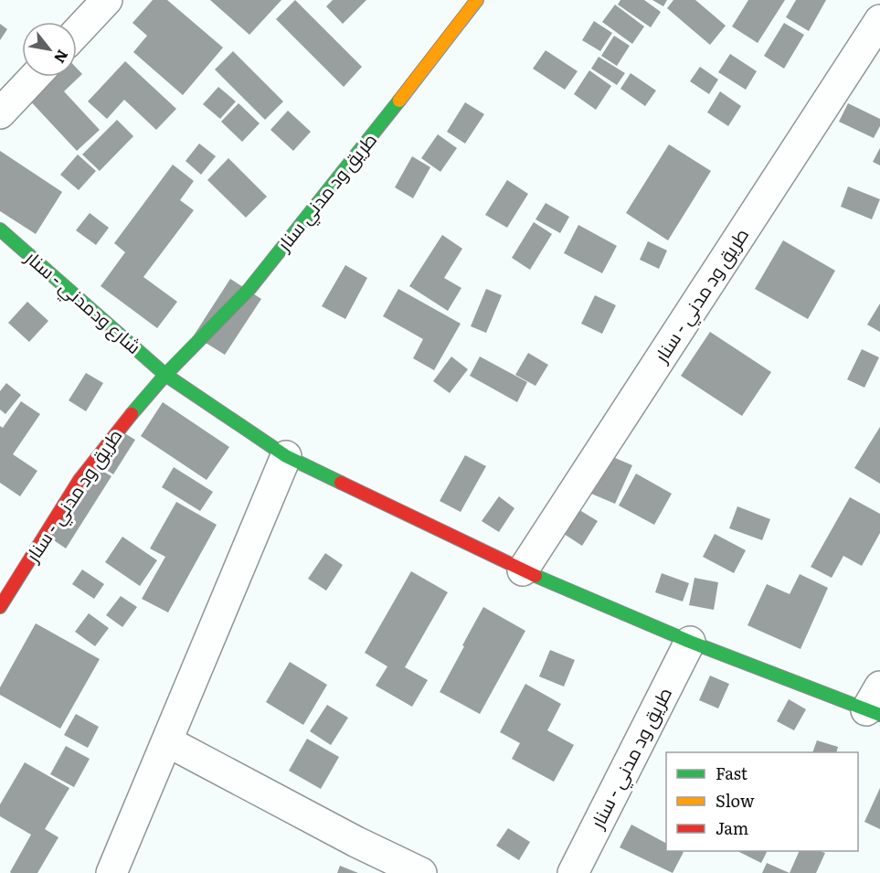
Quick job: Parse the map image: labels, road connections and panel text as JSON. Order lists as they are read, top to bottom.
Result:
{
  "streets": {
    "street": ["طريق ود مدني سنار", "طريق ود مدني - سنار", "شارع ودمدني - سنار"]
  },
  "crossings": [
    ["طريق ود مدني سنار", "طريق ود مدني - سنار"],
    ["طريق ود مدني سنار", "شارع ودمدني - سنار"],
    ["طريق ود مدني - سنار", "شارع ودمدني - سنار"]
  ],
  "legend": ["Fast", "Slow", "Jam"],
  "north": "bottom right"
}
